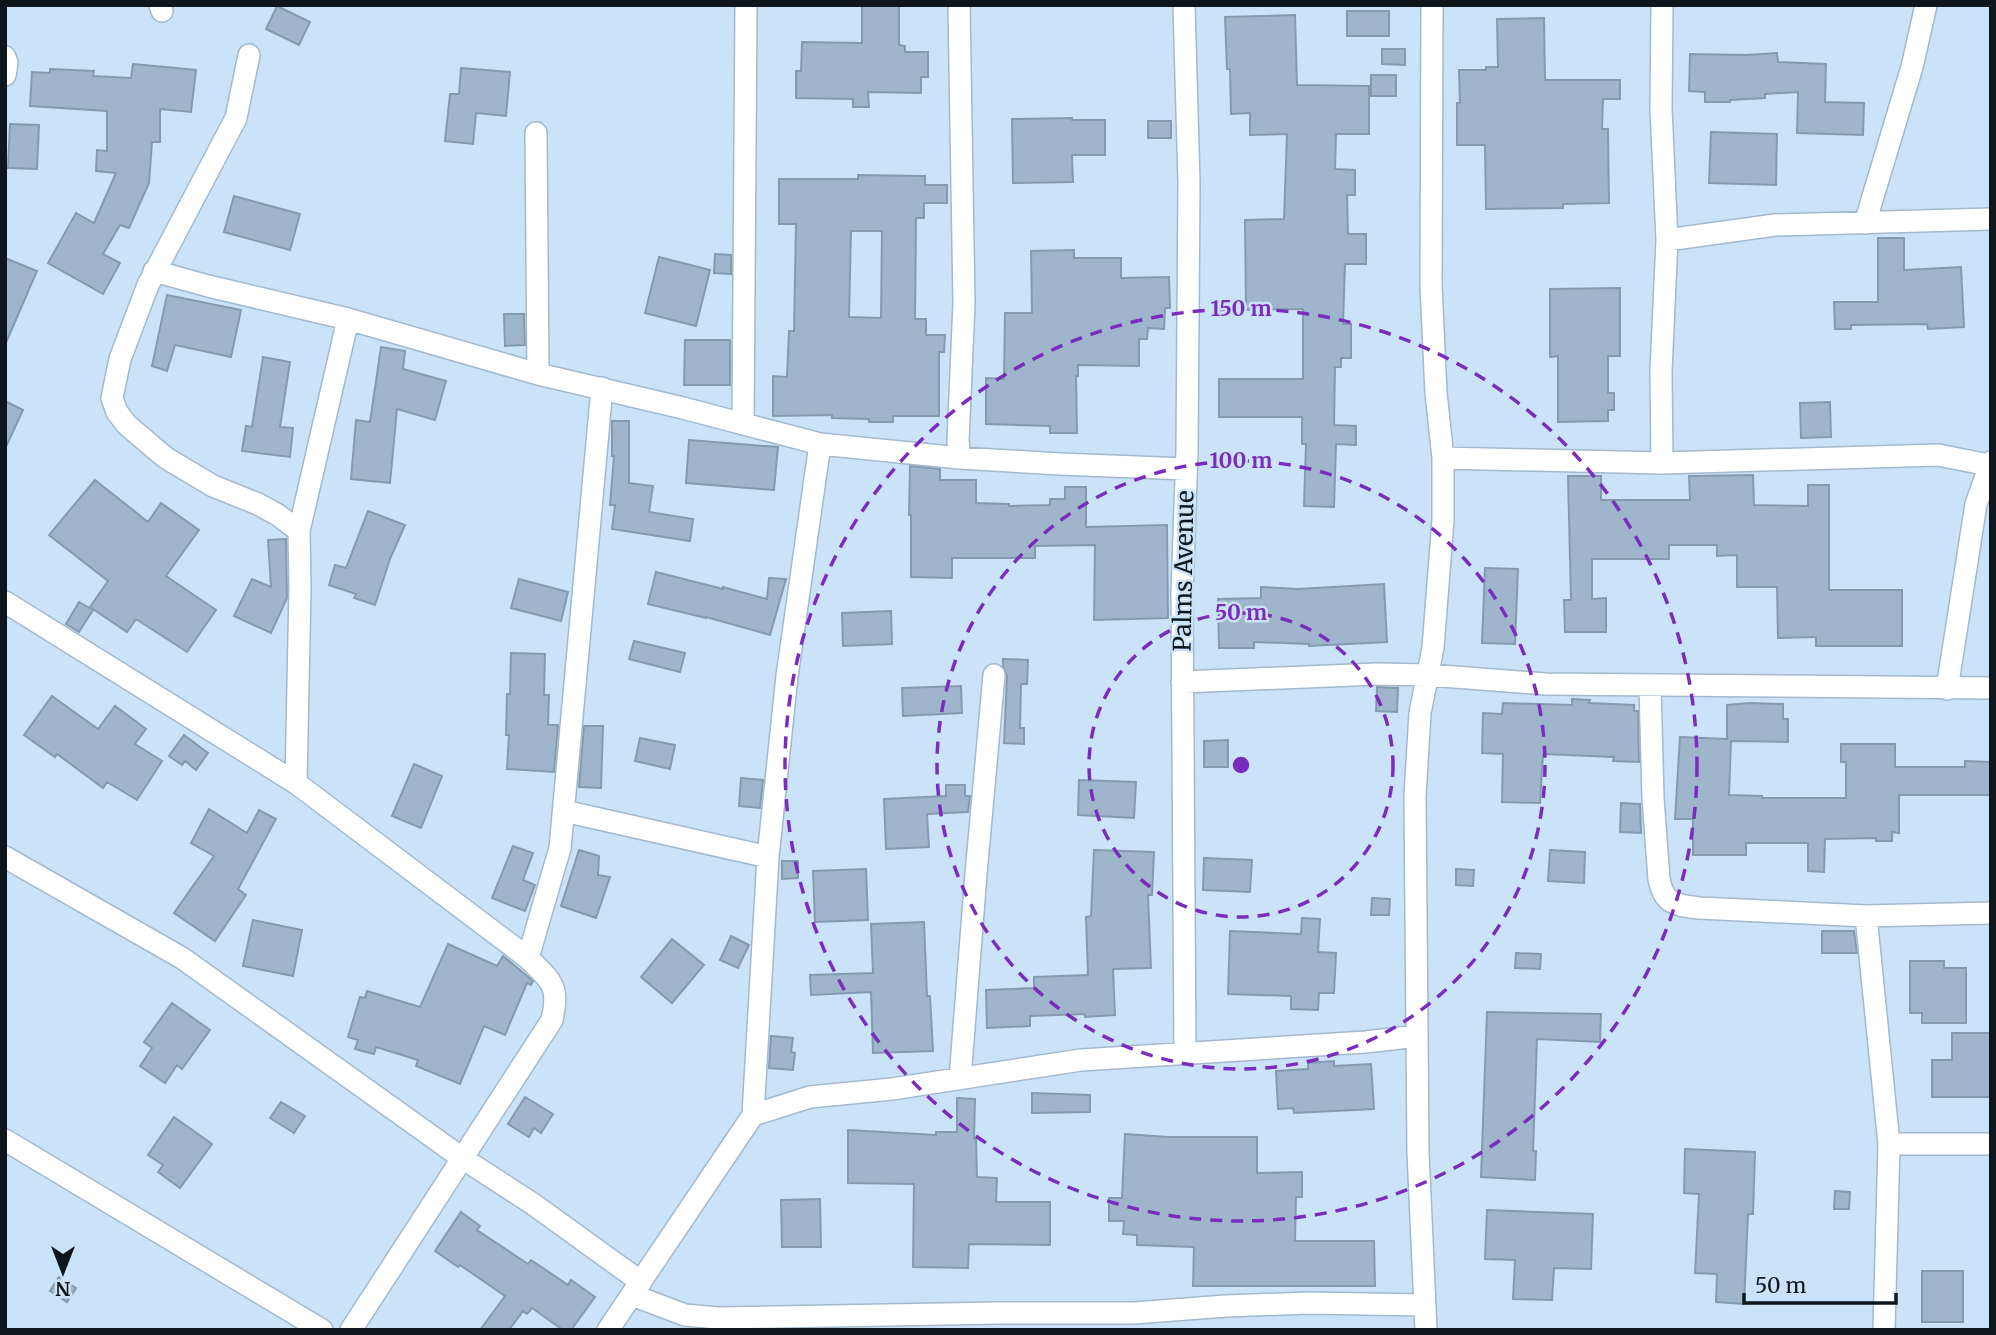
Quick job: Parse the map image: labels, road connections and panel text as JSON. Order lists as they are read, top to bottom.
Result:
{
  "streets": {
    "street": ["Palms Avenue"]
  },
  "scale_bar": "50 m",
  "north": "bottom",
  "rings": ["150 m", "100 m", "50 m"]
}
